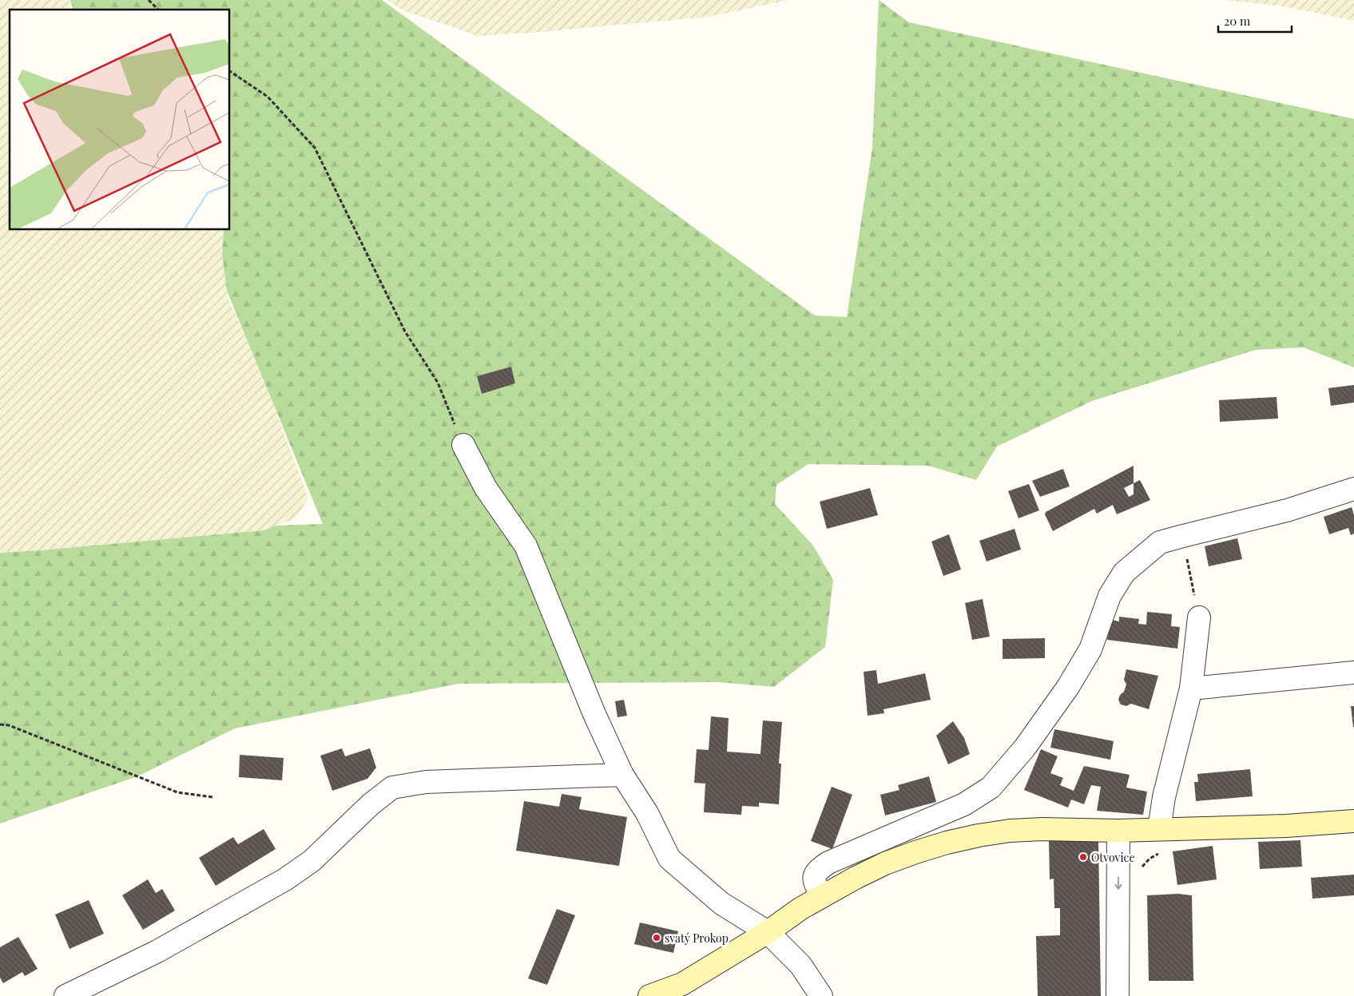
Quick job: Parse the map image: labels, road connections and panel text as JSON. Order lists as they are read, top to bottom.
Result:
{
  "places": ["Otvovice", "svatý Prokop"],
  "scale_bar": "20 m"
}
